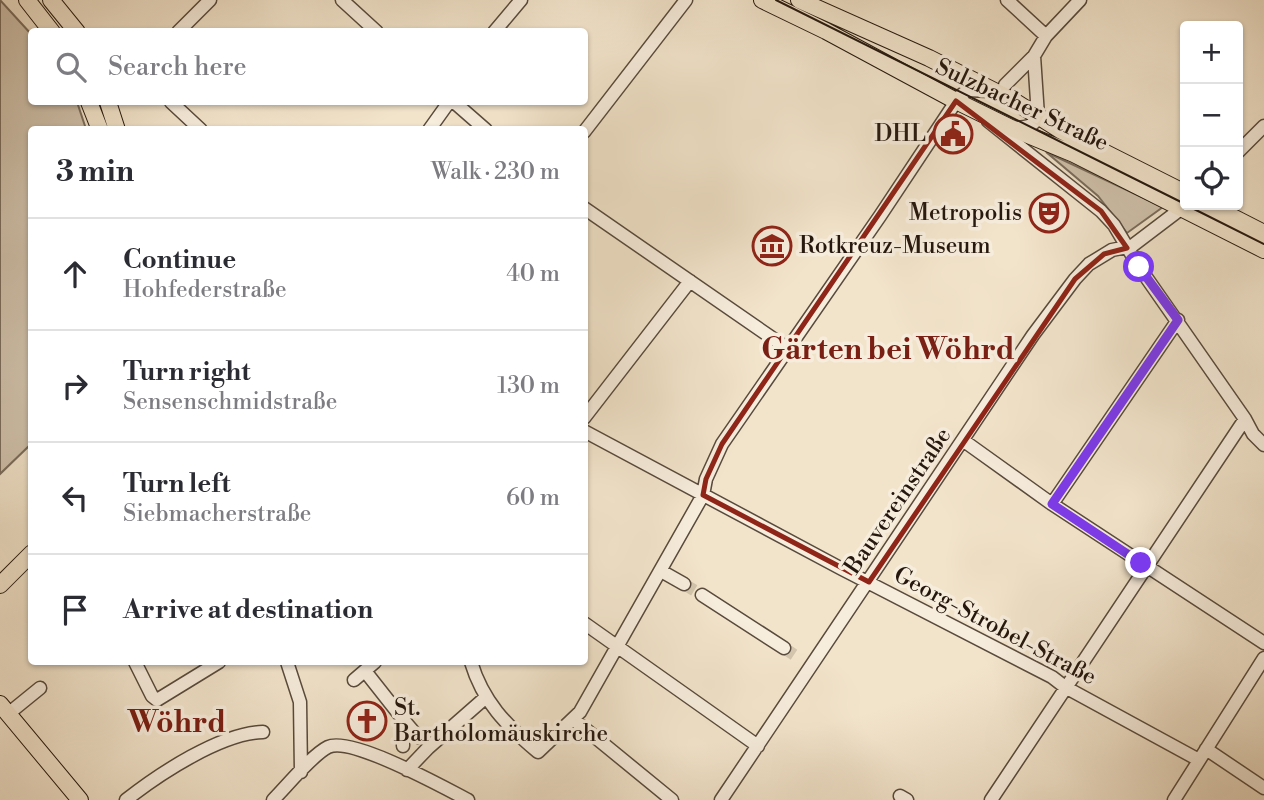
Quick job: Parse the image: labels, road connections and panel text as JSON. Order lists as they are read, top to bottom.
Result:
{
  "streets": {
    "main road": ["Sulzbacher Straße"],
    "street": ["Bauvereinstraße", "Georg-Strobel-Straße"]
  },
  "crossings": [
    ["Bauvereinstraße", "Georg-Strobel-Straße"]
  ],
  "districts": ["Gärten bei Wöhrd", "Wöhrd"],
  "places": {
    "public building": ["DHL"],
    "theatre": ["Metropolis"],
    "museum": ["Rotkreuz-Museum"],
    "church": ["St. Bartholomäuskirche"]
  },
  "page": {
    "map_buttons": ["+", "−"],
    "search": "Search here",
    "heading": ["3 min", "Walk · 230 m"],
    "list": [
      ["Continue", "Hohfederstraße", "40 m"],
      ["Turn right", "Sensenschmidstraße", "130 m"],
      ["Turn left", "Siebmacherstraße", "60 m"],
      "Arrive at destination"
    ]
  }
}
